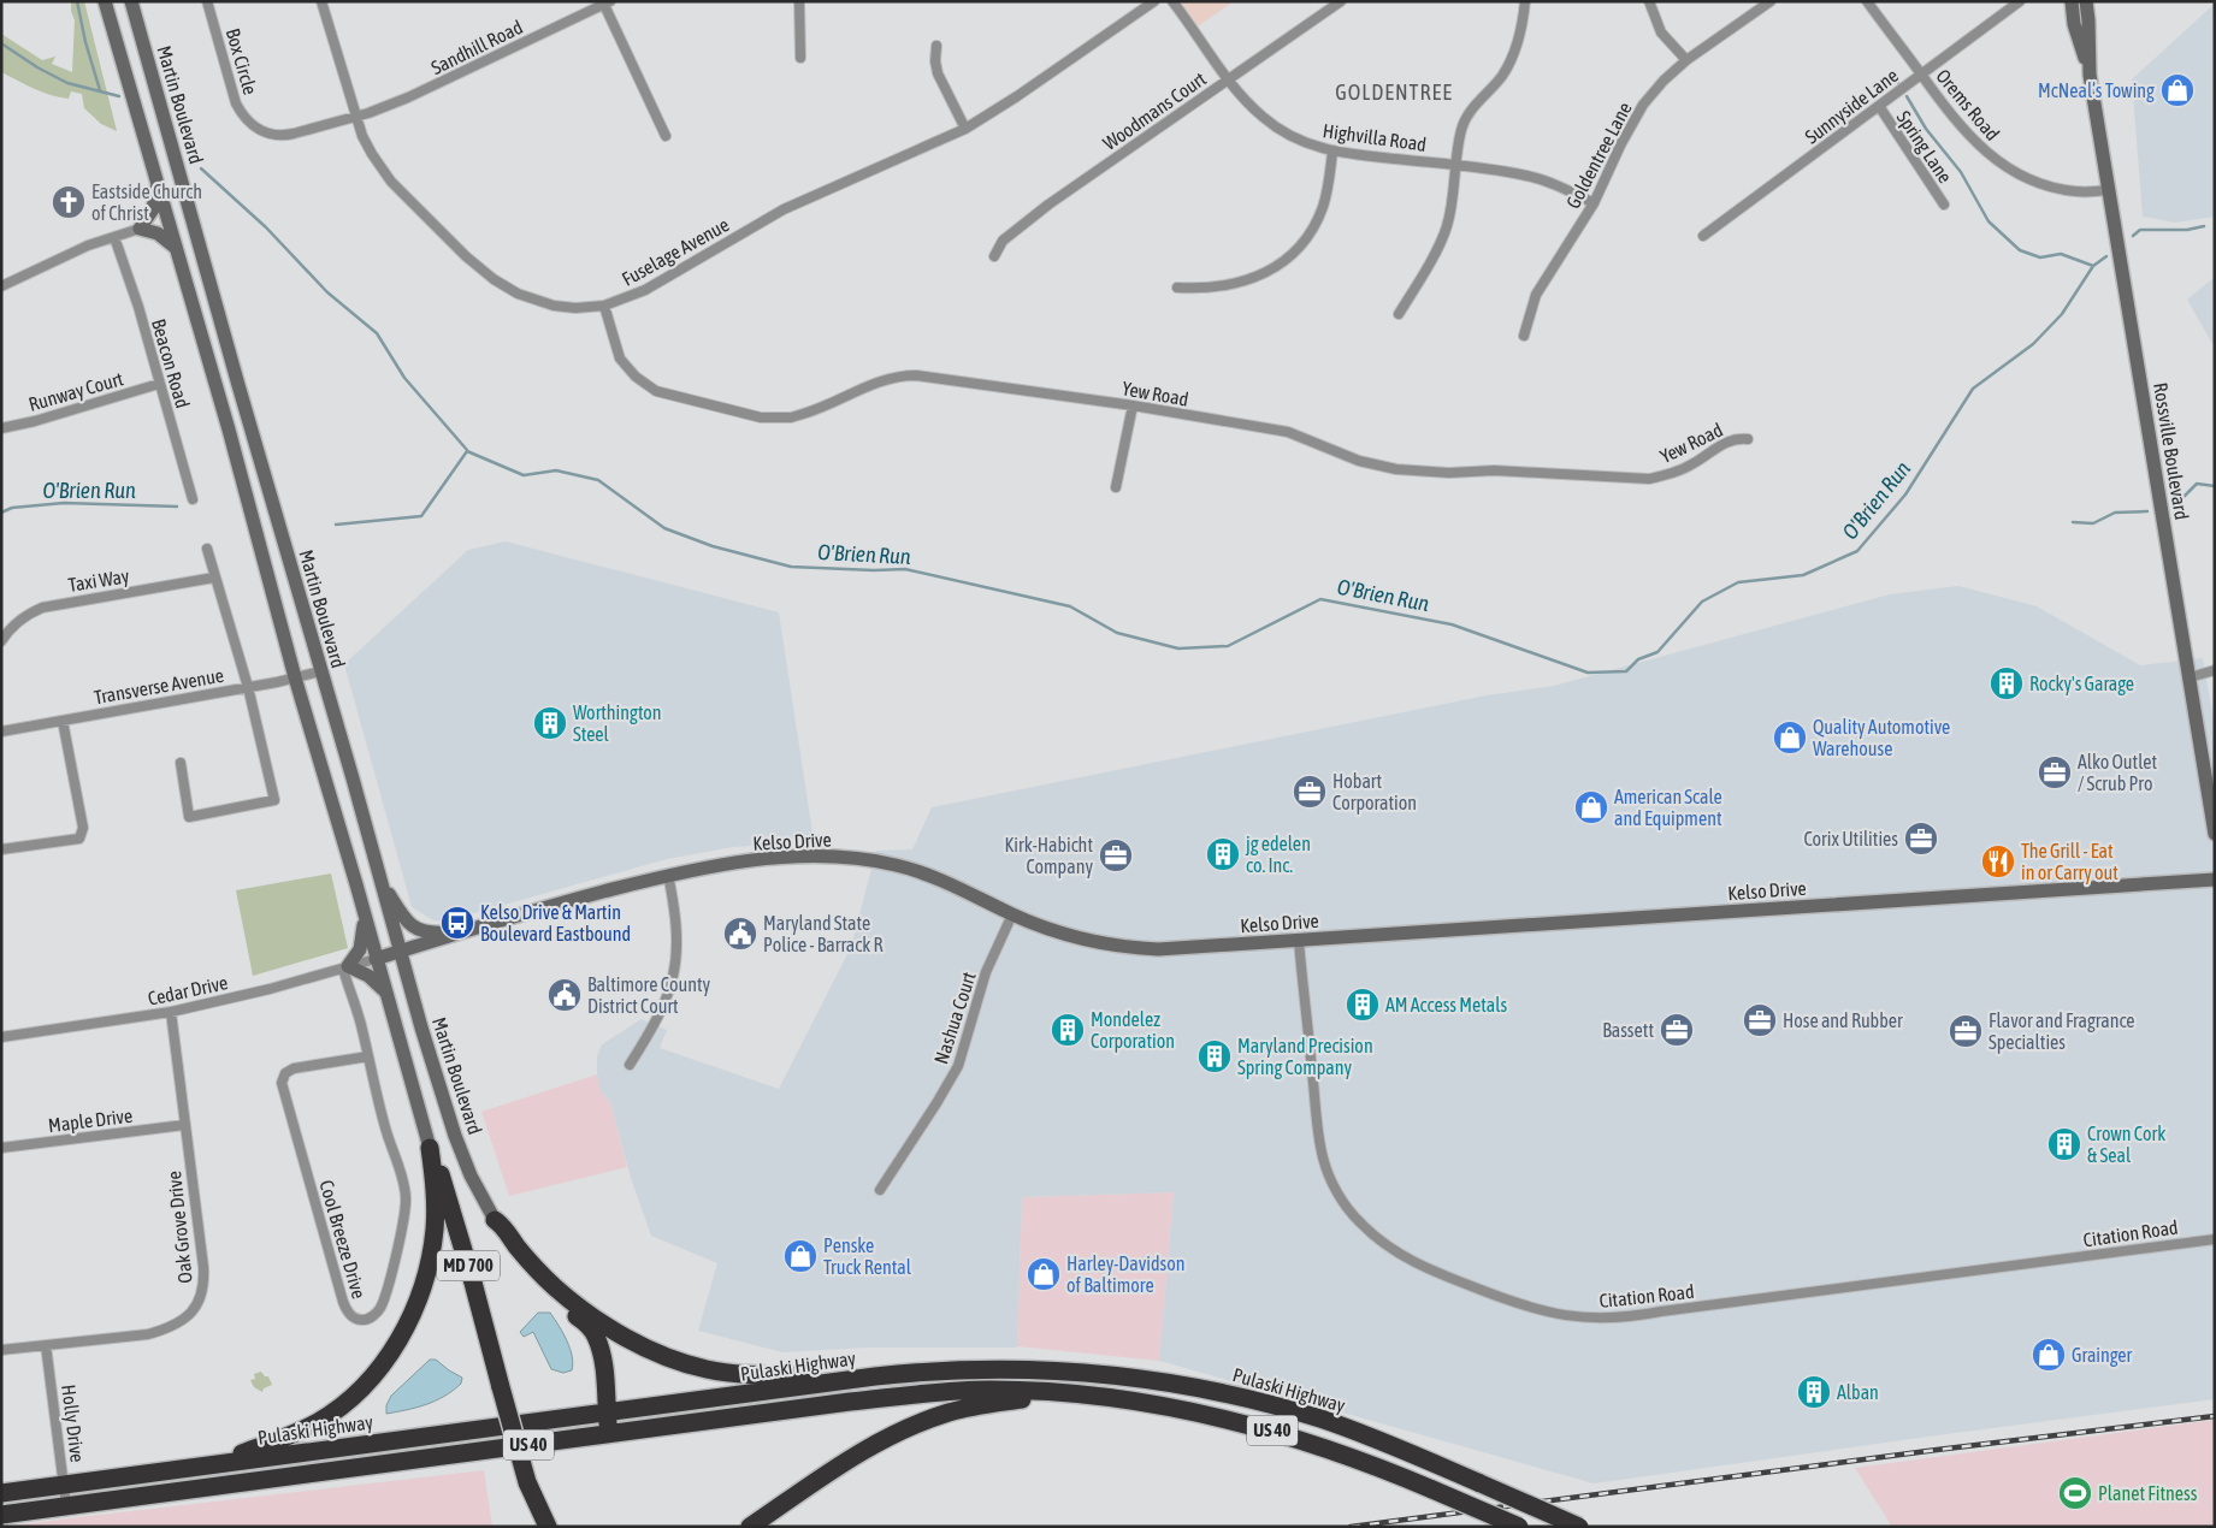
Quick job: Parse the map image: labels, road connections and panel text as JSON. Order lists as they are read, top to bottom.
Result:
{
  "streets": {
    "highway": ["MD 700", "Pulaski Highway", "US 40"],
    "main road": ["Martin Boulevard", "Rossville Boulevard", "Kelso Drive"],
    "street": [
      "Sandhill Road",
      "Box Circle",
      "Orems Road",
      "Sunnyside Lane",
      "Woodmans Court",
      "Highvilla Road",
      "Spring Lane",
      "Goldentree Lane",
      "Fuselage Avenue",
      "Beacon Road",
      "Runway Court",
      "Yew Road",
      "Taxi Way",
      "Transverse Avenue",
      "Cedar Drive",
      "Nashua Court",
      "Maple Drive",
      "Oak Grove Drive",
      "Citation Road",
      "Cool Breeze Drive",
      "Holly Drive"
    ]
  },
  "crossings": [
    ["Sandhill Road", "Box Circle"],
    ["Sandhill Road", "Fuselage Avenue"],
    ["Box Circle", "Fuselage Avenue"],
    ["Martin Boulevard", "Transverse Avenue"],
    ["Martin Boulevard", "Kelso Drive"],
    ["Martin Boulevard", "MD 700"],
    ["Orems Road", "Sunnyside Lane"],
    ["Orems Road", "Rossville Boulevard"],
    ["Sunnyside Lane", "Spring Lane"],
    ["Woodmans Court", "Highvilla Road"],
    ["Highvilla Road", "Goldentree Lane"],
    ["Fuselage Avenue", "Yew Road"],
    ["Beacon Road", "Runway Court"],
    ["Transverse Avenue", "MD 700"],
    ["Kelso Drive", "Cedar Drive"],
    ["Kelso Drive", "Nashua Court"],
    ["Kelso Drive", "Citation Road"],
    ["Kelso Drive", "MD 700"],
    ["Cedar Drive", "Oak Grove Drive"],
    ["Cedar Drive", "Cool Breeze Drive"],
    ["Cedar Drive", "MD 700"],
    ["Maple Drive", "Oak Grove Drive"],
    ["Oak Grove Drive", "Holly Drive"],
    ["MD 700", "Pulaski Highway"],
    ["Pulaski Highway", "Holly Drive"],
    ["Holly Drive", "US 40"]
  ],
  "districts": ["GOLDENTREE"],
  "water": ["O'Brien Run"],
  "places": {
    "shop": [
      "McNeal’s Towing",
      "Quality Automotive Warehouse",
      "American Scale and Equipment",
      "Penske Truck Rental",
      "Harley-Davidson of Baltimore",
      "Grainger"
    ],
    "church": ["Eastside Church of Christ"],
    "building": [
      "Rocky's Garage",
      "Worthington Steel",
      "jg edelen co. Inc.",
      "AM Access Metals",
      "Mondelez Corporation",
      "Maryland Precision Spring Company",
      "Crown Cork & Seal",
      "Alban"
    ],
    "office": [
      "Alko Outlet / Scrub Pro",
      "Hobart Corporation",
      "Corix Utilities",
      "Kirk-Habicht Company",
      "Hose and Rubber",
      "Bassett",
      "Flavor and Fragrance Specialties"
    ],
    "restaurant": ["The Grill - Eat in or Carry out"],
    "bus stop": ["Kelso Drive & Martin Boulevard Eastbound"],
    "public building": ["Maryland State Police - Barrack R", "Baltimore County District Court"],
    "sports": ["Planet Fitness"]
  }
}
